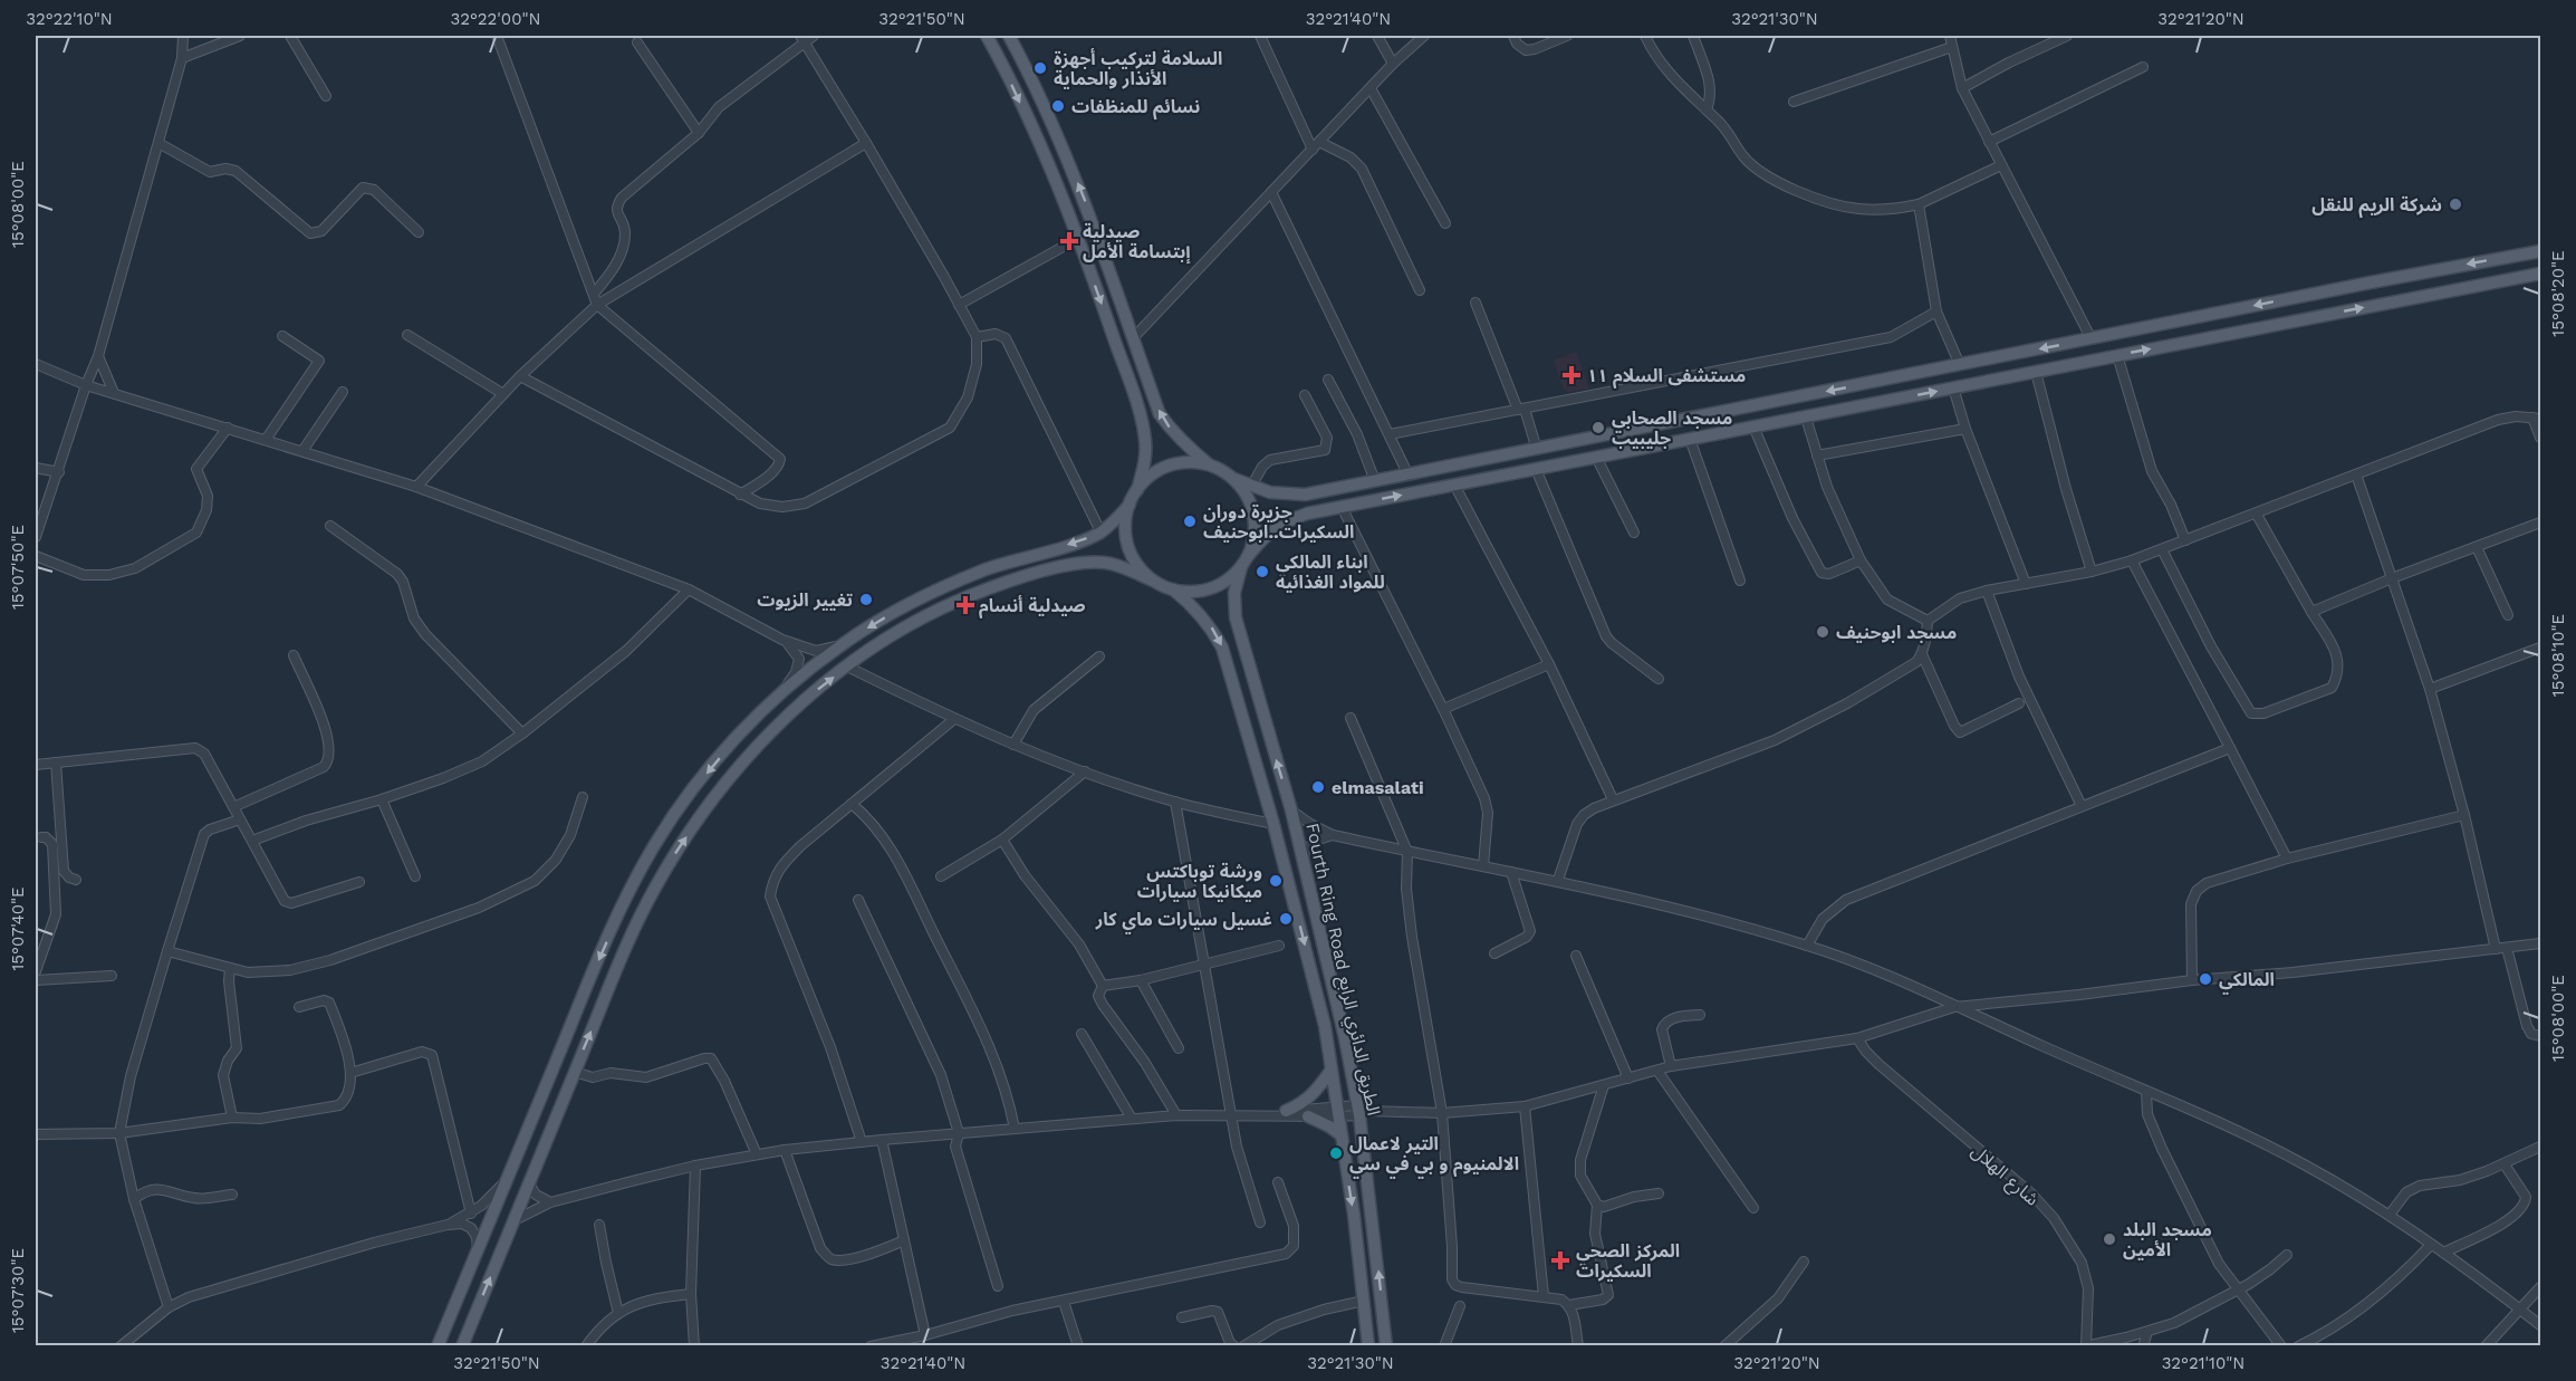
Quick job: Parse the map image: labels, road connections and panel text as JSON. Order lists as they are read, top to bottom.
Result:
{
  "streets": {
    "main road": ["Fourth Ring Road الطريق الدائري الرابع"],
    "street": ["شارع الهلال"]
  },
  "places": {
    "other": [
      "السلامة لتركيب أجهزة الأنذار والحماية",
      "نسائم للمنظفات",
      "شركة الريم للنقل",
      "مسجد الصحابي جليبيب",
      "جزيرة دوران السكيرات..ابوحنيف",
      "ابناء المالكي للمواد الغذائيه",
      "تغيير الزيوت",
      "مسجد ابوحنيف",
      "elmasalati",
      "ورشة توباكتس ميكانيكا سيارات",
      "غسيل سيارات ماي كار",
      "المالكي",
      "التير لاعمال الالمنيوم و بي في سي",
      "مسجد البلد الأمين"
    ],
    "health": [
      "صيدلية إبتسامة الأمل",
      "مستشفى السلام ١١",
      "صيدلية أنسام",
      "المركز الصحي السكيرات"
    ]
  },
  "coordinates": [
    "32°22'10\"N",
    "32°22'00\"N",
    "32°21'50\"N",
    "32°21'40\"N",
    "32°21'30\"N",
    "32°21'20\"N",
    "15°08'00\"E",
    "15°08'20\"E",
    "15°07'50\"E",
    "15°08'10\"E",
    "15°07'40\"E",
    "15°07'30\"E",
    "32°21'10\"N"
  ]
}
